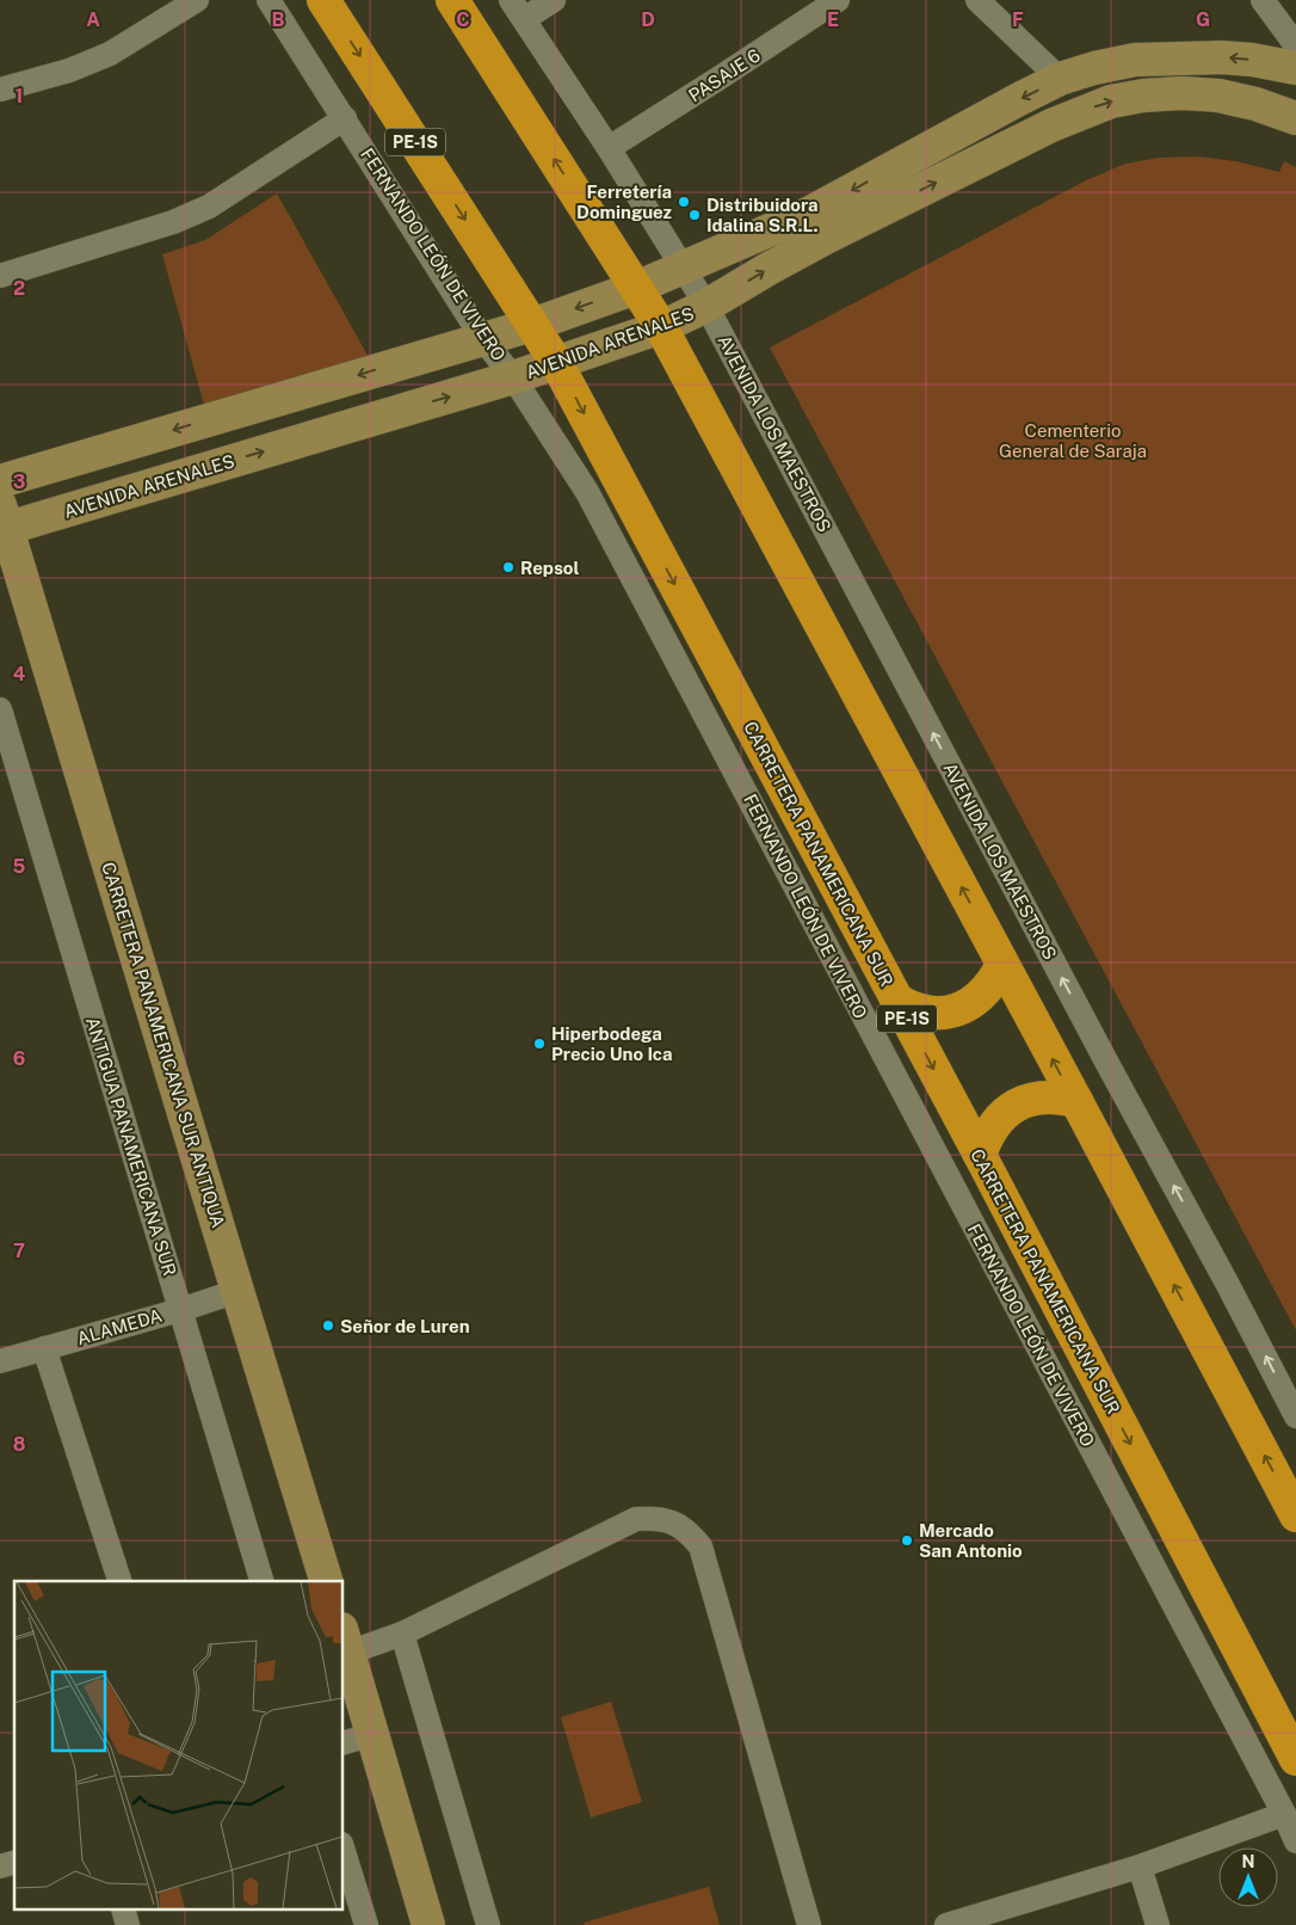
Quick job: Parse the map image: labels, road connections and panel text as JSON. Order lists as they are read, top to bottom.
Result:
{
  "streets": {
    "highway": ["PE-1S", "CARRETERA PANAMERICANA SUR"],
    "street": [
      "PASAJE 6",
      "FERNANDO LEÓN DE VIVERO",
      "AVENIDA ARENALES",
      "AVENIDA LOS MAESTROS",
      "CARRETERA PANAMERICANA SUR ANTIQUA",
      "ANTIGUA PANAMERICANA SUR",
      "ALAMEDA"
    ]
  },
  "crossings": [
    ["FERNANDO LEÓN DE VIVERO", "AVENIDA ARENALES"],
    ["AVENIDA ARENALES", "AVENIDA LOS MAESTROS"],
    ["AVENIDA ARENALES", "CARRETERA PANAMERICANA SUR"],
    ["AVENIDA ARENALES", "CARRETERA PANAMERICANA SUR ANTIQUA"],
    ["CARRETERA PANAMERICANA SUR ANTIQUA", "ALAMEDA"],
    ["ANTIGUA PANAMERICANA SUR", "ALAMEDA"]
  ],
  "one_way": ["AVENIDA LOS MAESTROS"],
  "parks": ["Cementerio General de Saraja"],
  "places": [
    "Ferretería Dominguez",
    "Distribuidora Idalina S.R.L.",
    "Repsol",
    "Hiperbodega Precio Uno Ica",
    "Señor de Luren",
    "Mercado San Antonio"
  ],
  "north": "top",
  "grid": {
    "columns": [
      "A",
      "B",
      "C",
      "D",
      "E",
      "F",
      "G"
    ],
    "rows": [
      "1",
      "2",
      "3",
      "4",
      "5",
      "6",
      "7",
      "8"
    ]
  }
}
